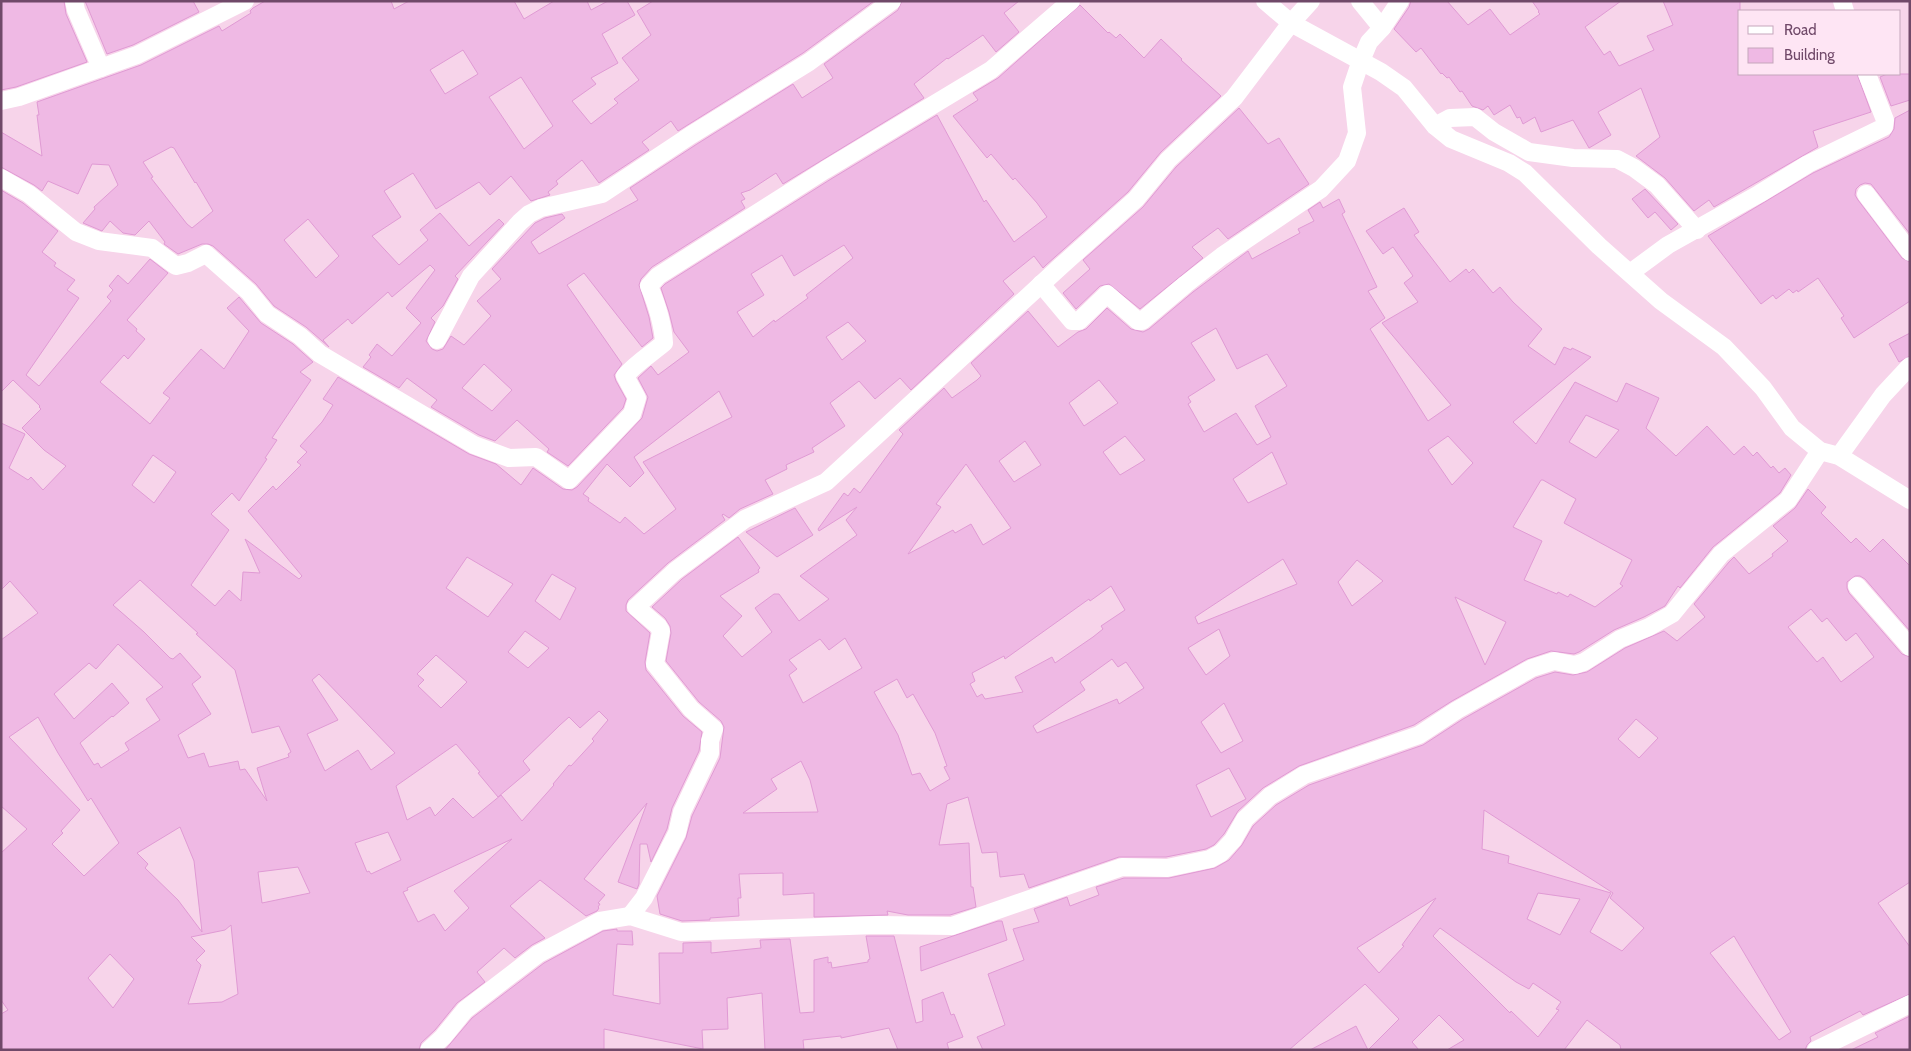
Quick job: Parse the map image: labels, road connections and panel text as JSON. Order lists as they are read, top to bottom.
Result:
{
  "legend": ["Road", "Building"]
}
